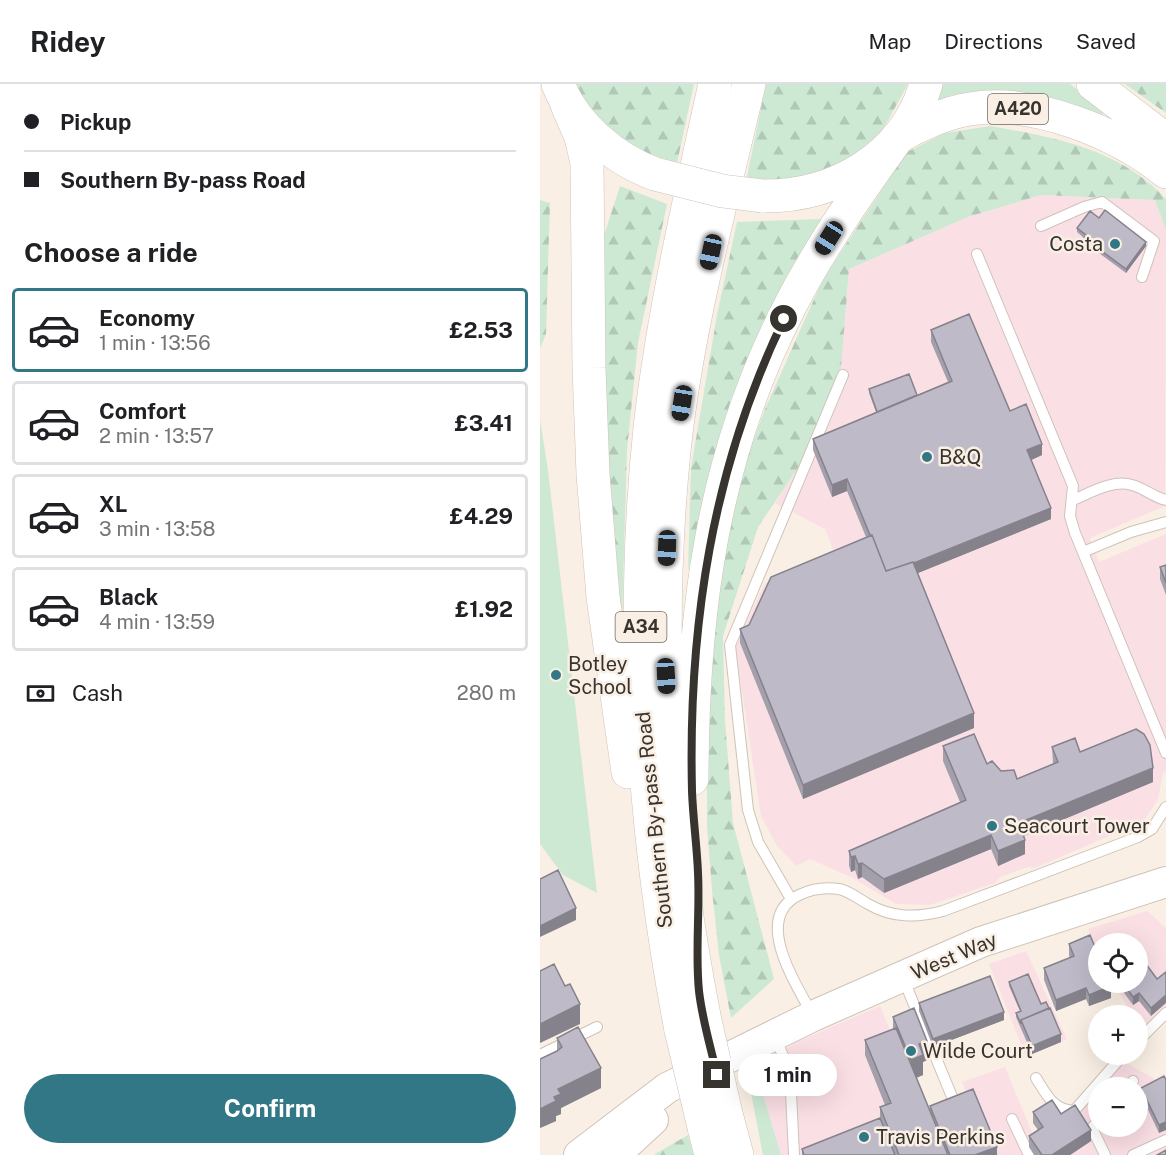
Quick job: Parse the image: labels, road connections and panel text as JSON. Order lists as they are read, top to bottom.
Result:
{
  "streets": {
    "main road": [
      "A420",
      "A34",
      "Southern By-pass Road",
      "West Way"
    ]
  },
  "crossings": [
    ["A34", "Southern By-pass Road"]
  ],
  "places": [
    "Costa",
    "B&Q",
    "Botley School",
    "Seacourt Tower",
    "Wilde Court",
    "Travis Perkins"
  ],
  "page": {
    "header": "Ridey",
    "nav": ["Map", "Directions", "Saved"],
    "banner": ["Pickup", "Southern By-pass Road"],
    "heading": "Choose a ride",
    "list": [
      {
        "name": "Economy",
        "note": "1 min · 13:56",
        "value": "£2.53"
      },
      {
        "name": "Comfort",
        "note": "2 min · 13:57",
        "value": "£3.41"
      },
      {
        "name": "XL",
        "note": "3 min · 13:58",
        "value": "£4.29"
      },
      {
        "name": "Black",
        "note": "4 min · 13:59",
        "value": "£1.92"
      }
    ],
    "pay": ["Cash", "280 m"],
    "map_buttons": ["+", "−"],
    "bubble": "1 min",
    "buttons": "Confirm"
  }
}
